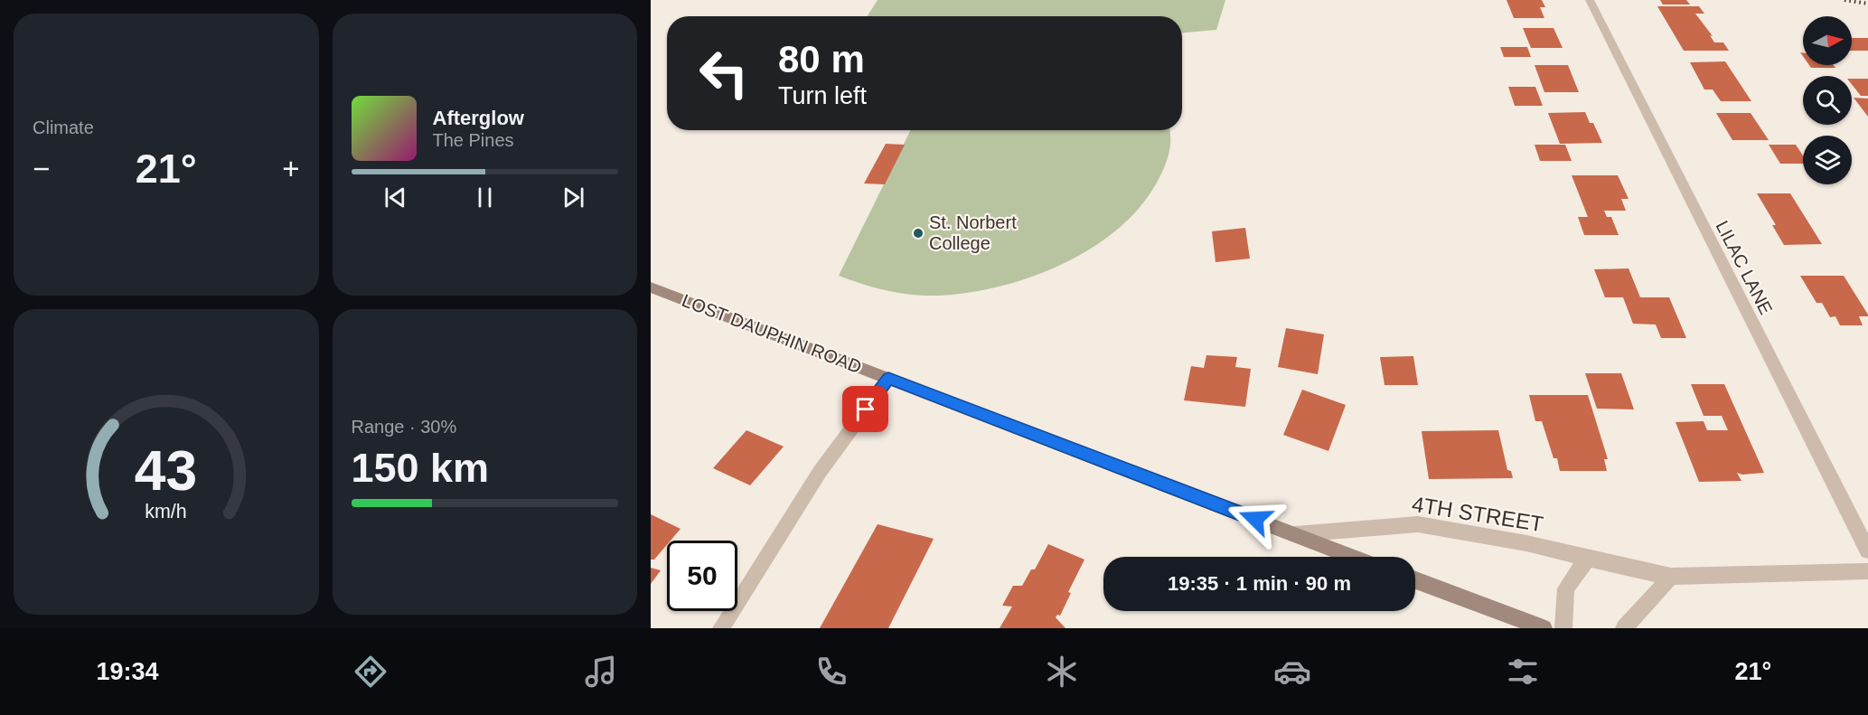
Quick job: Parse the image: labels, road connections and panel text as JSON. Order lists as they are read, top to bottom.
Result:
{
  "streets": {
    "main road": ["LOST DAUPHIN ROAD"],
    "street": ["LILAC LANE", "4TH STREET"]
  },
  "crossings": [
    ["LOST DAUPHIN ROAD", "4TH STREET"]
  ],
  "places": ["St. Norbert College"],
  "north": "right",
  "page": {
    "tile": [
      "Climate",
      ["Range · 30%", "150 km"]
    ],
    "turn": ["80 m", "Turn left"],
    "song": ["Afterglow", "The Pines"],
    "heat": ["−", "21°", "+"],
    "limit": "50",
    "trip": "19:35 · 1 min · 90 m",
    "tabs": ["19:34", "21°"],
    "gauge": ["43", "km/h"]
  }
}
